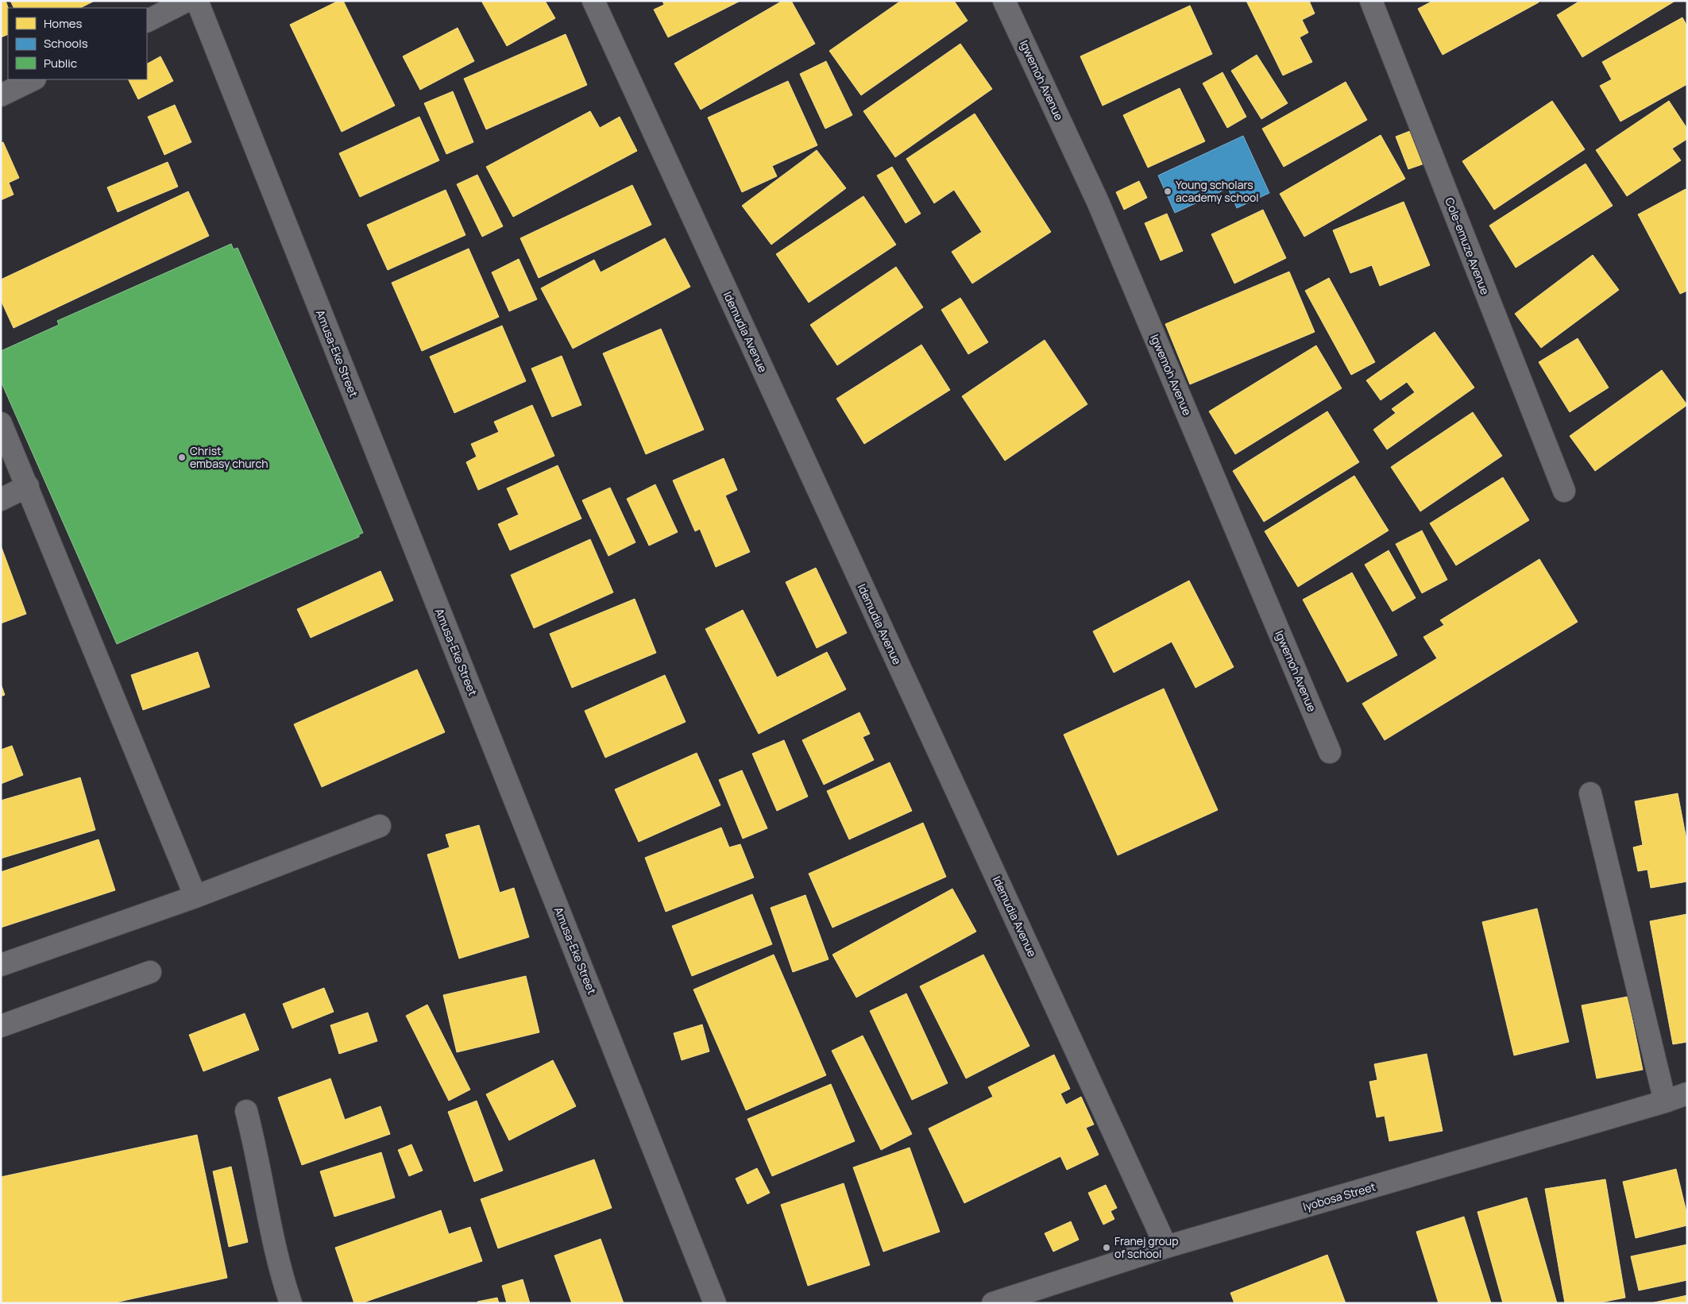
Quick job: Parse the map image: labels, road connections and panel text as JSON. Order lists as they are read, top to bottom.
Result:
{
  "streets": {
    "street": [
      "Igwemoh Avenue",
      "Cole-emuze Avenue",
      "Idemudia Avenue",
      "Amusa-Eke Street",
      "Iyobosa Street"
    ]
  },
  "crossings": [
    ["Idemudia Avenue", "Iyobosa Street"]
  ],
  "places": ["Young scholars academy school", "Christ embasy church", "Franej group of school"],
  "legend": ["Homes", "Schools", "Public"]
}
